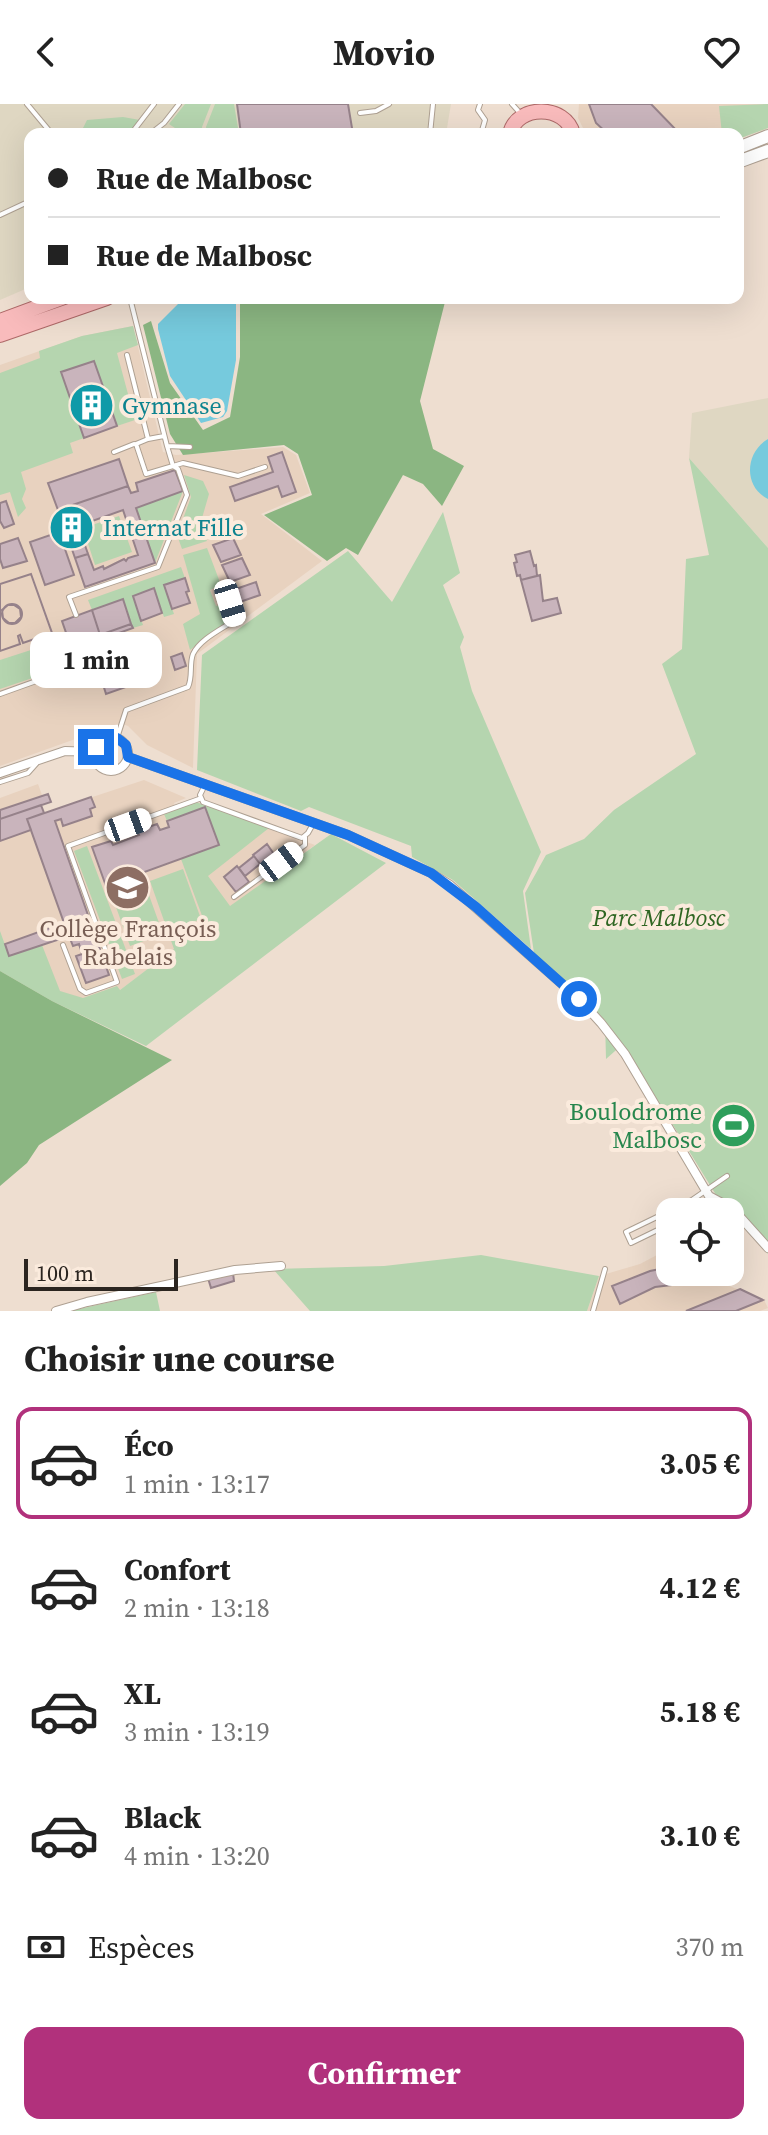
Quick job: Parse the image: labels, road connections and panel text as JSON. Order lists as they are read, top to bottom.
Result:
{
  "parks": ["Parc Malbosc"],
  "places": {
    "building": ["Gymnase", "Internat Fille"],
    "school or university": ["Collège François Rabelais"],
    "sports": ["Boulodrome Malbosc"]
  },
  "scale_bar": "100 m",
  "page": {
    "header": "Movio",
    "banner": ["Rue de Malbosc", "Rue de Malbosc"],
    "bubble": "1 min",
    "scale": "100 m",
    "heading": "Choisir une course",
    "list": [
      {
        "name": "Éco",
        "note": "1 min · 13:17",
        "value": "3.05 €"
      },
      {
        "name": "Confort",
        "note": "2 min · 13:18",
        "value": "4.12 €"
      },
      {
        "name": "XL",
        "note": "3 min · 13:19",
        "value": "5.18 €"
      },
      {
        "name": "Black",
        "note": "4 min · 13:20",
        "value": "3.10 €"
      }
    ],
    "pay": ["Espèces", "370 m"],
    "buttons": "Confirmer"
  }
}
